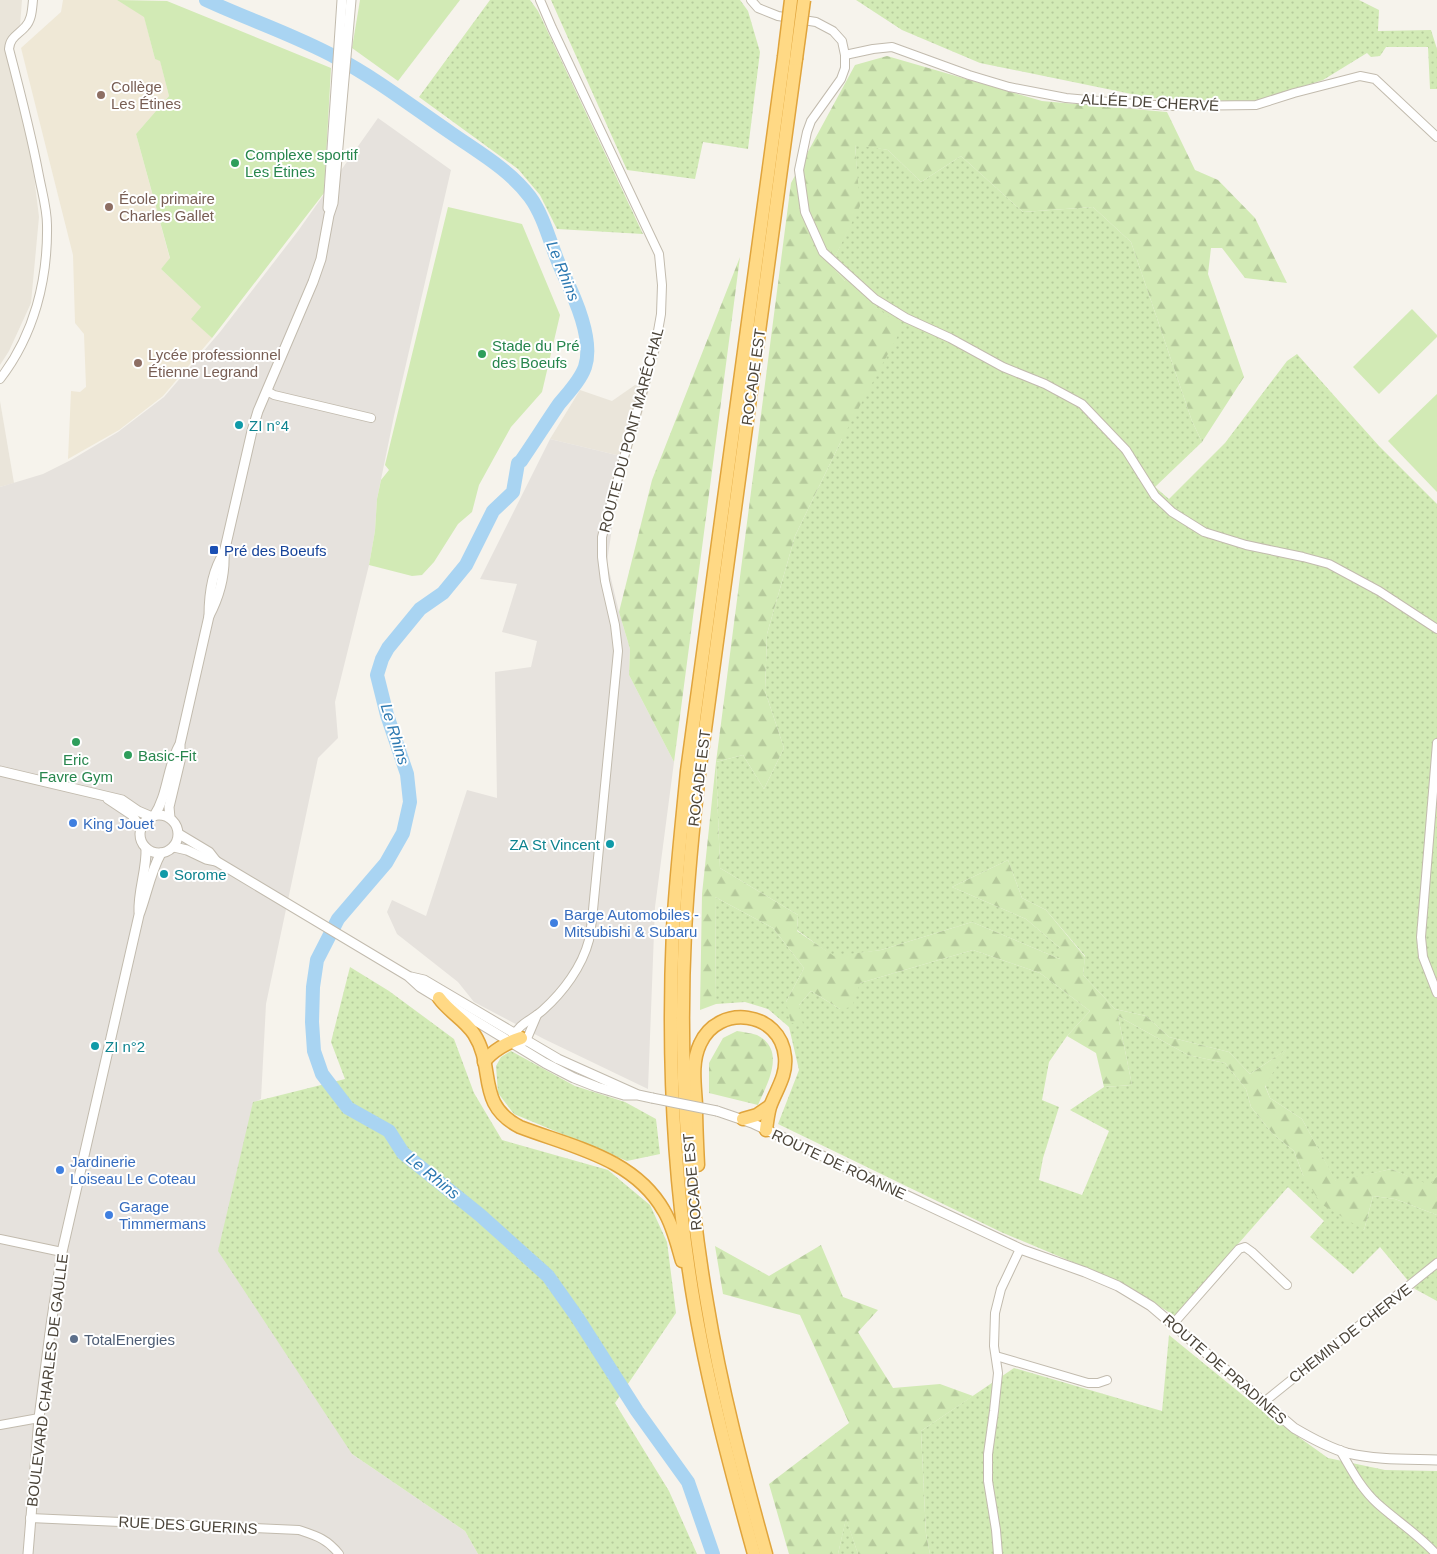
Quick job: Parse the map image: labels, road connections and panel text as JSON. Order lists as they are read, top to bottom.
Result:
{
  "streets": {
    "highway": ["ROCADE EST"],
    "street": [
      "ALLÉE DE CHERVÉ",
      "ROUTE DU PONT MARÉCHAL",
      "ROUTE DE ROANNE",
      "CHEMIN DE CHERVE",
      "ROUTE DE PRADINES",
      "BOULEVARD CHARLES DE GAULLE",
      "RUE DES GUERINS"
    ]
  },
  "crossings": [
    ["ROUTE DU PONT MARÉCHAL", "ROUTE DE ROANNE"],
    ["ROUTE DE ROANNE", "ROUTE DE PRADINES"],
    ["CHEMIN DE CHERVE", "ROUTE DE PRADINES"],
    ["BOULEVARD CHARLES DE GAULLE", "RUE DES GUERINS"]
  ],
  "water": ["Le Rhins"],
  "places": {
    "other": [
      "Collège Les Étines",
      "Complexe sportif Les Étines",
      "École primaire Charles Gallet",
      "Stade du Pré des Boeufs",
      "Lycée professionnel Étienne Legrand",
      "ZI n°4",
      "Eric Favre Gym",
      "Basic-Fit",
      "King Jouet",
      "ZA St Vincent",
      "Sorome",
      "Barge Automobiles - Mitsubishi & Subaru",
      "ZI n°2",
      "Jardinerie Loiseau Le Coteau",
      "Garage Timmermans",
      "TotalEnergies"
    ],
    "transit": ["Pré des Boeufs"]
  }
}
